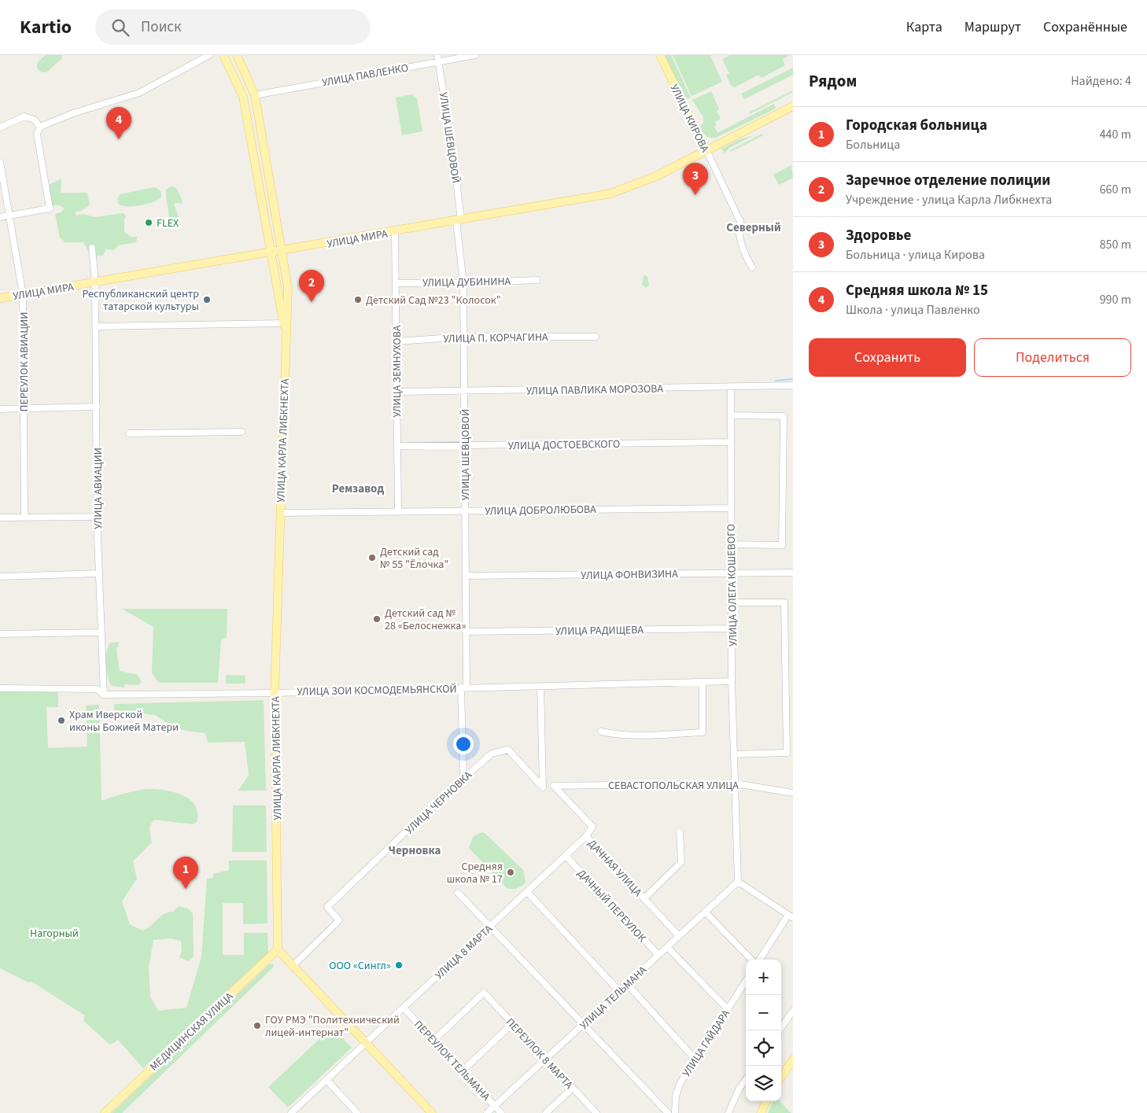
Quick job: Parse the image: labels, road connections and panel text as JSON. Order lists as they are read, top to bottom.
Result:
{
  "streets": {
    "main road": [
      "УЛИЦА КИРОВА",
      "УЛИЦА МИРА",
      "УЛИЦА КАРЛА ЛИБКНЕХТА",
      "МЕДИЦИНСКАЯ УЛИЦА"
    ],
    "street": [
      "УЛИЦА ПАВЛЕНКО",
      "УЛИЦА ШЕВЦОВОЙ",
      "УЛИЦА ДУБИНИНА",
      "УЛИЦА П. КОРЧАГИНА",
      "ПЕРЕУЛОК АВИАЦИИ",
      "УЛИЦА ЗЕМНУХОВА",
      "УЛИЦА ПАВЛИКА МОРОЗОВА",
      "УЛИЦА ДОСТОЕВСКОГО",
      "УЛИЦА АВИАЦИИ",
      "УЛИЦА ДОБРОЛЮБОВА",
      "УЛИЦА ФОНВИЗИНА",
      "УЛИЦА ОЛЕГА КОШЕВОГО",
      "УЛИЦА РАДИЩЕВА",
      "УЛИЦА ЗОИ КОСМОДЕМЬЯНСКОЙ",
      "СЕВАСТОПОЛЬСКАЯ УЛИЦА",
      "УЛИЦА ЧЕРНОВКА",
      "ДАЧНАЯ УЛИЦА",
      "ДАЧНЫЙ ПЕРЕУЛОК",
      "УЛИЦА 8 МАРТА",
      "УЛИЦА ТЕЛЬМАНА",
      "УЛИЦА ГАЙДАРА",
      "ПЕРЕУЛОК 8 МАРТА",
      "ПЕРЕУЛОК ТЕЛЬМАНА"
    ]
  },
  "crossings": [
    ["УЛИЦА ПАВЛЕНКО", "УЛИЦА ШЕВЦОВОЙ"],
    ["УЛИЦА ПАВЛЕНКО", "УЛИЦА КАРЛА ЛИБКНЕХТА"],
    ["УЛИЦА КИРОВА", "УЛИЦА МИРА"],
    ["УЛИЦА ШЕВЦОВОЙ", "УЛИЦА МИРА"],
    ["УЛИЦА ШЕВЦОВОЙ", "УЛИЦА ДУБИНИНА"],
    ["УЛИЦА ШЕВЦОВОЙ", "УЛИЦА П. КОРЧАГИНА"],
    ["УЛИЦА ШЕВЦОВОЙ", "УЛИЦА ПАВЛИКА МОРОЗОВА"],
    ["УЛИЦА ШЕВЦОВОЙ", "УЛИЦА ДОСТОЕВСКОГО"],
    ["УЛИЦА ШЕВЦОВОЙ", "УЛИЦА ДОБРОЛЮБОВА"],
    ["УЛИЦА ШЕВЦОВОЙ", "УЛИЦА ФОНВИЗИНА"],
    ["УЛИЦА ШЕВЦОВОЙ", "УЛИЦА РАДИЩЕВА"],
    ["УЛИЦА ШЕВЦОВОЙ", "УЛИЦА ЗОИ КОСМОДЕМЬЯНСКОЙ"],
    ["УЛИЦА ШЕВЦОВОЙ", "УЛИЦА ЧЕРНОВКА"],
    ["УЛИЦА МИРА", "ПЕРЕУЛОК АВИАЦИИ"],
    ["УЛИЦА МИРА", "УЛИЦА ЗЕМНУХОВА"],
    ["УЛИЦА МИРА", "УЛИЦА КАРЛА ЛИБКНЕХТА"],
    ["УЛИЦА МИРА", "УЛИЦА АВИАЦИИ"],
    ["УЛИЦА ДУБИНИНА", "УЛИЦА ЗЕМНУХОВА"],
    ["УЛИЦА П. КОРЧАГИНА", "УЛИЦА ЗЕМНУХОВА"],
    ["УЛИЦА ЗЕМНУХОВА", "УЛИЦА ПАВЛИКА МОРОЗОВА"],
    ["УЛИЦА ЗЕМНУХОВА", "УЛИЦА ДОСТОЕВСКОГО"],
    ["УЛИЦА ЗЕМНУХОВА", "УЛИЦА ДОБРОЛЮБОВА"],
    ["УЛИЦА ПАВЛИКА МОРОЗОВА", "УЛИЦА ОЛЕГА КОШЕВОГО"],
    ["УЛИЦА КАРЛА ЛИБКНЕХТА", "УЛИЦА ДОБРОЛЮБОВА"],
    ["УЛИЦА КАРЛА ЛИБКНЕХТА", "УЛИЦА ЗОИ КОСМОДЕМЬЯНСКОЙ"],
    ["УЛИЦА КАРЛА ЛИБКНЕХТА", "МЕДИЦИНСКАЯ УЛИЦА"],
    ["УЛИЦА ДОСТОЕВСКОГО", "УЛИЦА ОЛЕГА КОШЕВОГО"],
    ["УЛИЦА АВИАЦИИ", "УЛИЦА ЗОИ КОСМОДЕМЬЯНСКОЙ"],
    ["УЛИЦА ДОБРОЛЮБОВА", "УЛИЦА ОЛЕГА КОШЕВОГО"],
    ["УЛИЦА ФОНВИЗИНА", "УЛИЦА ОЛЕГА КОШЕВОГО"],
    ["УЛИЦА ОЛЕГА КОШЕВОГО", "УЛИЦА РАДИЩЕВА"],
    ["УЛИЦА ОЛЕГА КОШЕВОГО", "УЛИЦА ЗОИ КОСМОДЕМЬЯНСКОЙ"],
    ["УЛИЦА ОЛЕГА КОШЕВОГО", "СЕВАСТОПОЛЬСКАЯ УЛИЦА"],
    ["УЛИЦА ОЛЕГА КОШЕВОГО", "УЛИЦА ТЕЛЬМАНА"],
    ["УЛИЦА ЗОИ КОСМОДЕМЬЯНСКОЙ", "УЛИЦА ЧЕРНОВКА"],
    ["СЕВАСТОПОЛЬСКАЯ УЛИЦА", "ДАЧНАЯ УЛИЦА"],
    ["СЕВАСТОПОЛЬСКАЯ УЛИЦА", "УЛИЦА 8 МАРТА"],
    ["ДАЧНАЯ УЛИЦА", "УЛИЦА 8 МАРТА"],
    ["ДАЧНАЯ УЛИЦА", "УЛИЦА ТЕЛЬМАНА"],
    ["ДАЧНЫЙ ПЕРЕУЛОК", "УЛИЦА 8 МАРТА"],
    ["ДАЧНЫЙ ПЕРЕУЛОК", "УЛИЦА ТЕЛЬМАНА"],
    ["УЛИЦА 8 МАРТА", "ПЕРЕУЛОК ТЕЛЬМАНА"],
    ["УЛИЦА ТЕЛЬМАНА", "ПЕРЕУЛОК 8 МАРТА"],
    ["УЛИЦА ТЕЛЬМАНА", "ПЕРЕУЛОК ТЕЛЬМАНА"],
    ["ПЕРЕУЛОК 8 МАРТА", "ПЕРЕУЛОК ТЕЛЬМАНА"]
  ],
  "districts": ["Северный", "Ремзавод", "Черновка"],
  "parks": ["Нагорный"],
  "places": [
    "FLEX",
    "Республиканский центр татарской культуры",
    "Детский Сад №23 \"Колосок\"",
    "Детский сад № 55 \"Ёлочка\"",
    "Детский сад № 28 «Белоснежка»",
    "Храм Иверской иконы Божией Матери",
    "Средняя школа № 17",
    "ООО «Сингл»",
    "ГОУ РМЭ \"Политехнический лицей-интернат\""
  ],
  "page": {
    "header": "Kartio",
    "search": "Поиск",
    "nav": ["Карта", "Маршрут", "Сохранённые"],
    "heading": ["Рядом", "Найдено: 4"],
    "list": [
      {
        "mark": "1",
        "name": "Городская больница",
        "note": "Больница",
        "value": "440 m"
      },
      {
        "mark": "2",
        "name": "Заречное отделение полиции",
        "note": "Учреждение · улица Карла Либкнехта",
        "value": "660 m"
      },
      {
        "mark": "3",
        "name": "Здоровье",
        "note": "Больница · улица Кирова",
        "value": "850 m"
      },
      {
        "mark": "4",
        "name": "Средняя школа № 15",
        "note": "Школа · улица Павленко",
        "value": "990 m"
      }
    ],
    "pins": [
      "4",
      "3",
      "2",
      "1"
    ],
    "buttons": ["Сохранить", "Поделиться"],
    "map_buttons": ["+", "−"]
  }
}
